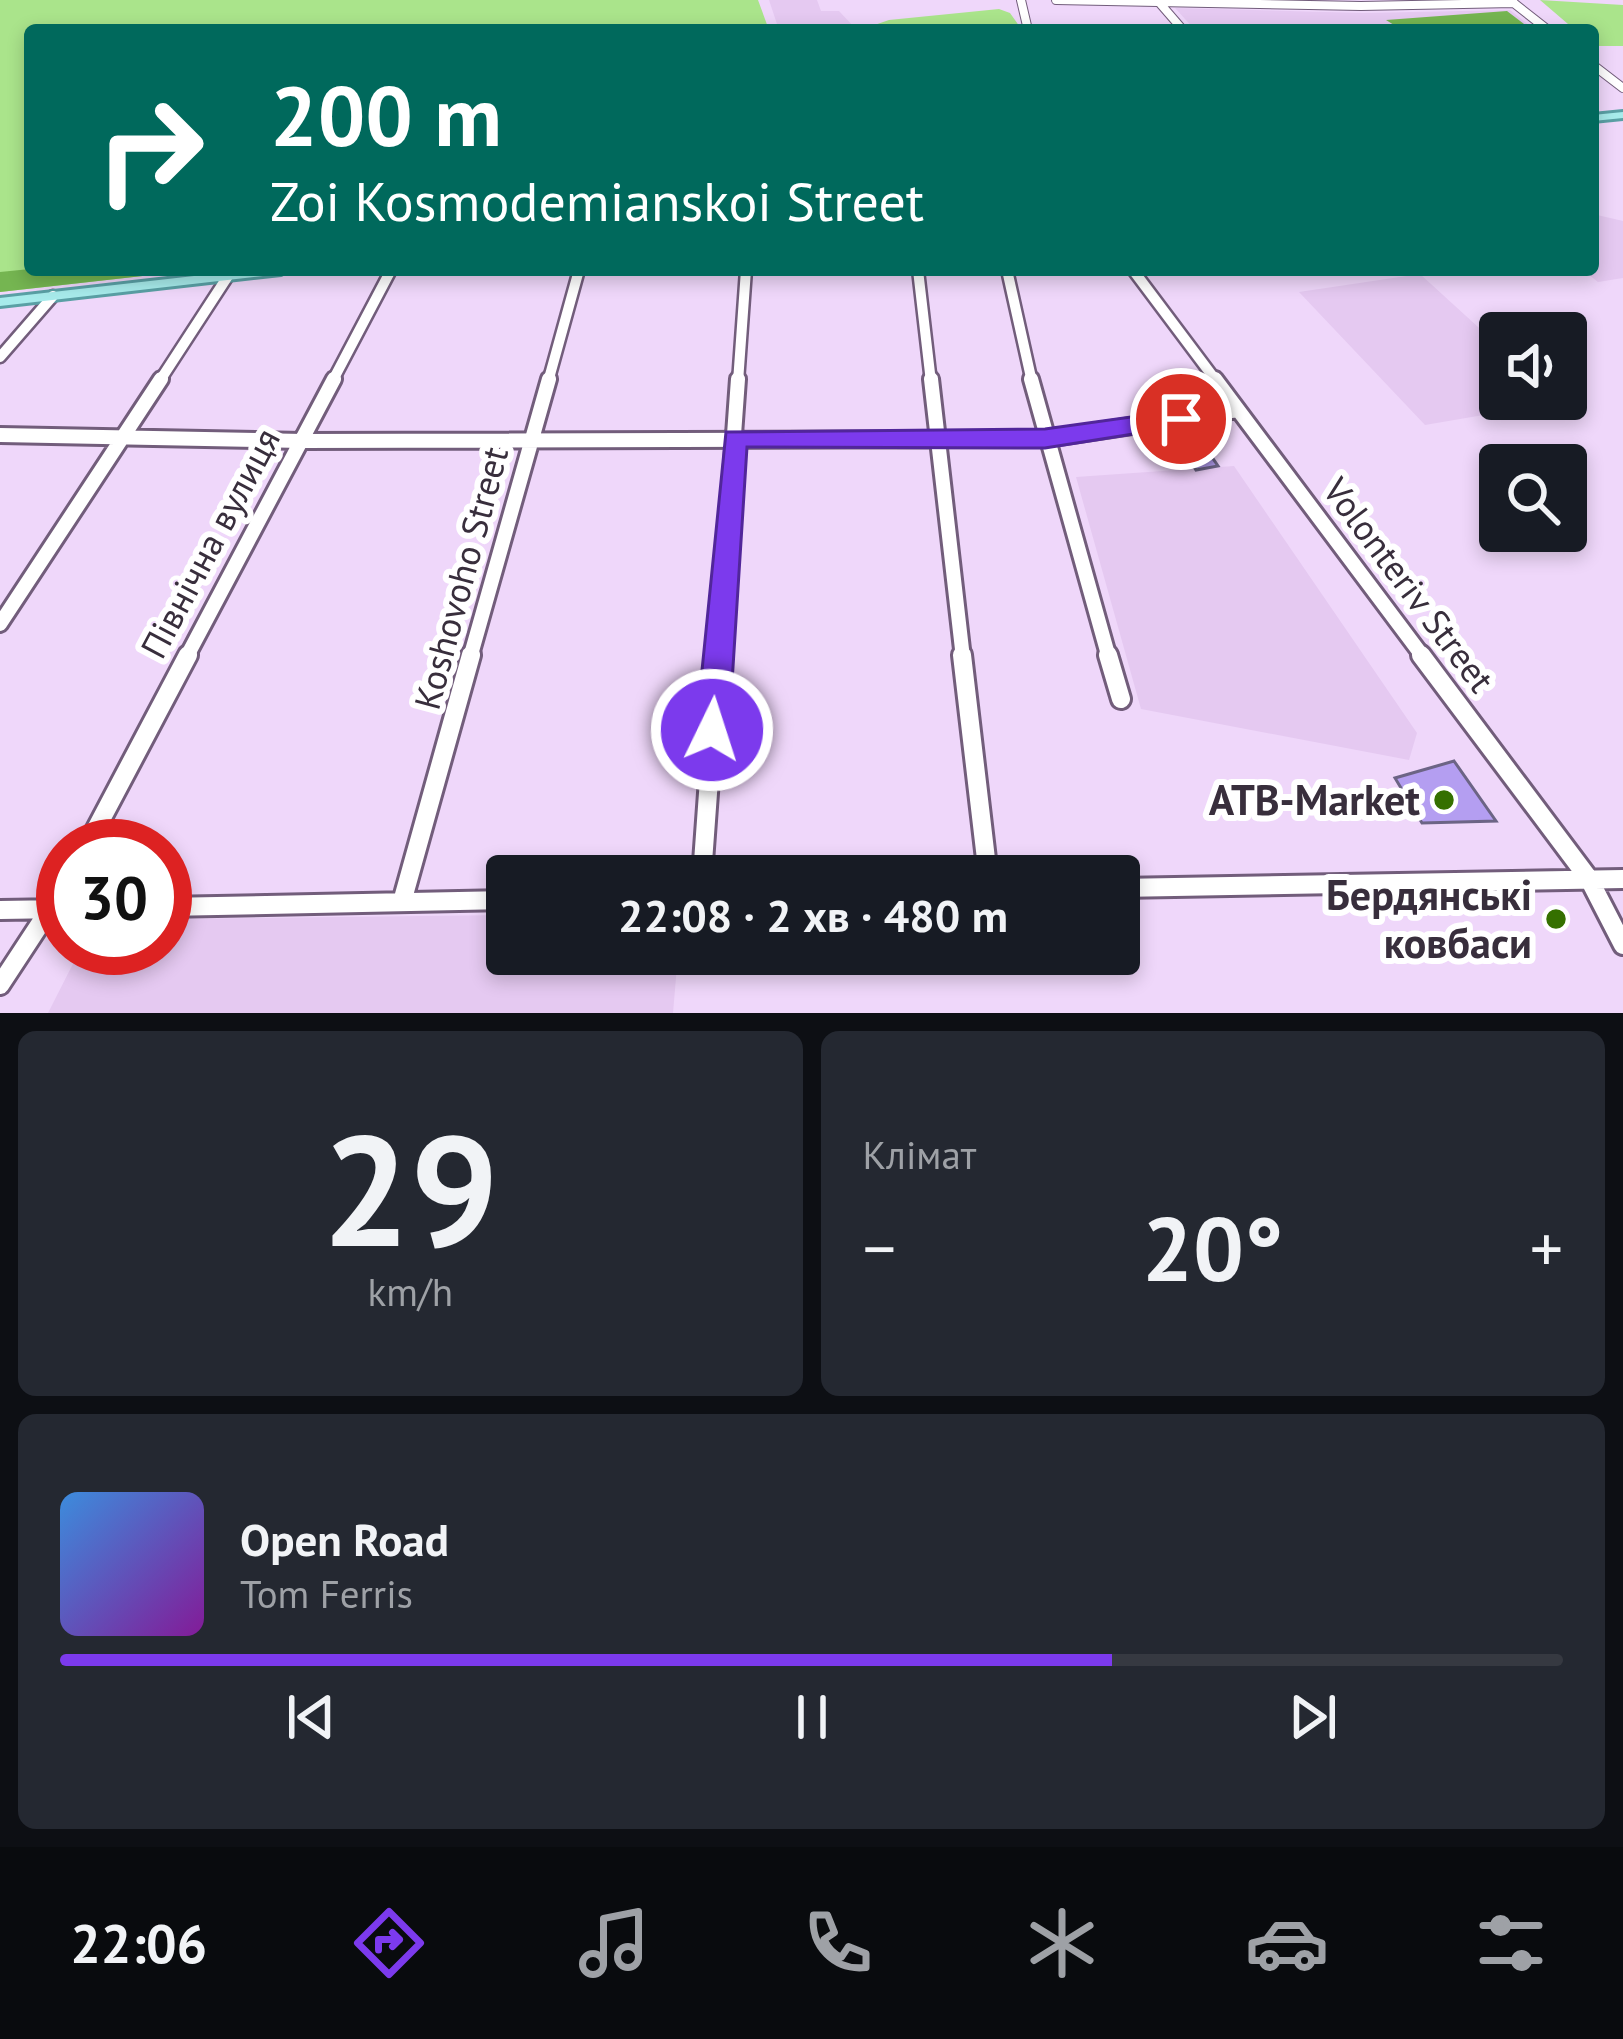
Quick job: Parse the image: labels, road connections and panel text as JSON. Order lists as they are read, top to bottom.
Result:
{
  "streets": {
    "street": ["Північна вулиця", "Koshovoho Street", "Volonteriv Street"]
  },
  "places": ["ATB-Market", "Бердянські ковбаси"],
  "page": {
    "turn": ["200 m", "Zoi Kosmodemianskoi Street"],
    "limit": "30",
    "trip": "22:08 · 2 хв · 480 m",
    "tile": [
      ["29", "km/h"],
      "Клімат"
    ],
    "heat": ["−", "20°", "+"],
    "song": ["Open Road", "Tom Ferris"],
    "tabs": "22:06"
  }
}
